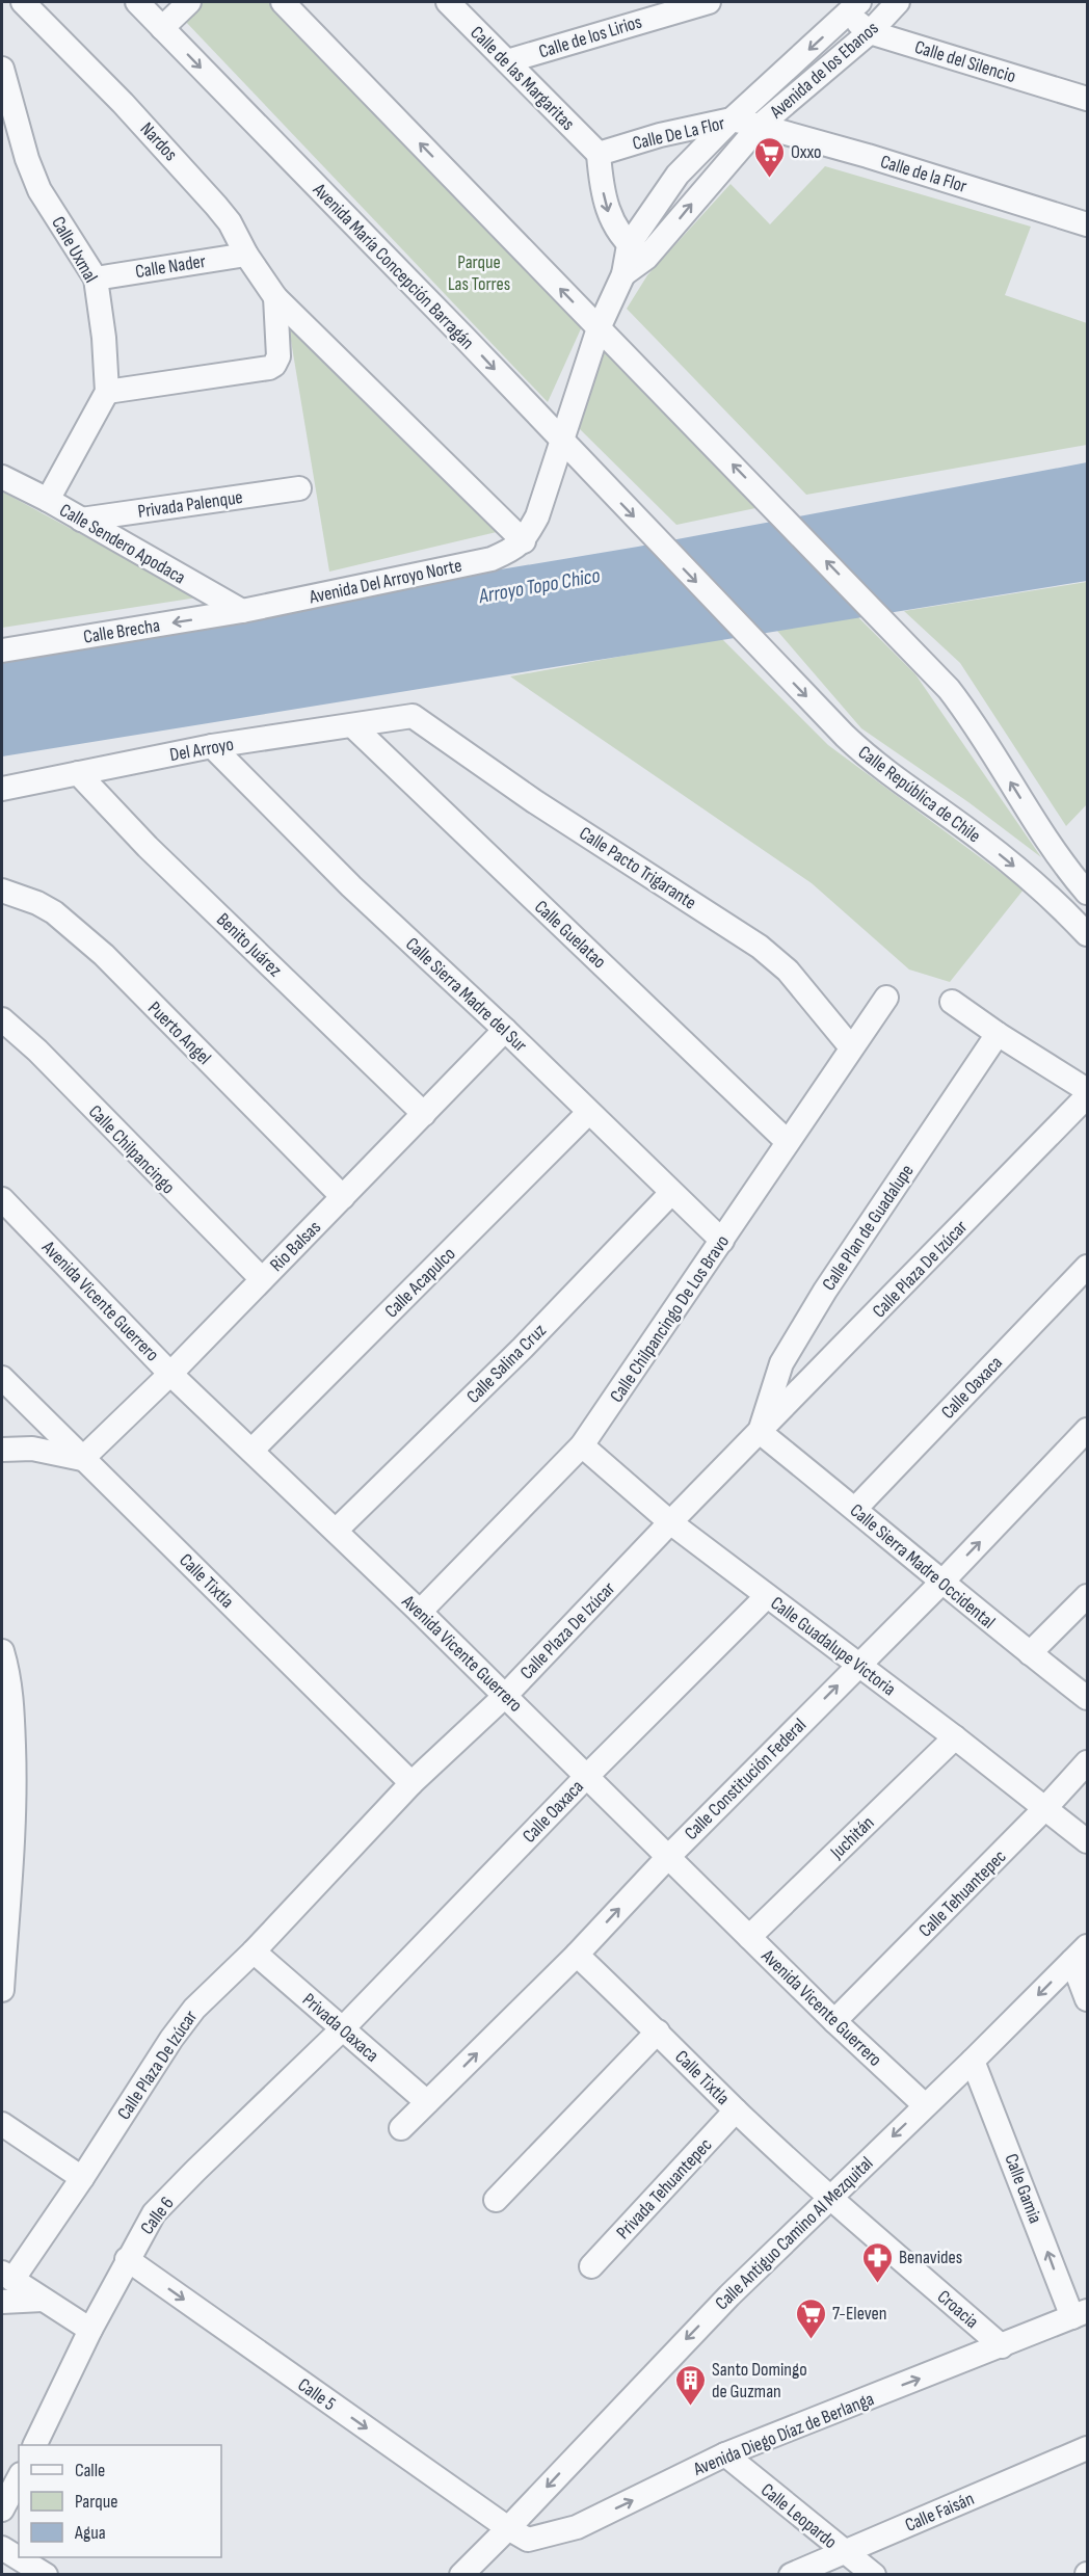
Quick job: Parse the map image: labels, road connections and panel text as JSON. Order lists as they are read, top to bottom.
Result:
{
  "streets": {
    "street": [
      "Calle de los Lirios",
      "Calle del Silencio",
      "Avenida de los Ebanos",
      "Calle de las Margaritas",
      "Calle De La Flor",
      "Nardos",
      "Calle de la Flor",
      "Calle Uxmal",
      "Calle Nader",
      "Avenida María Concepción Barragán",
      "Privada Palenque",
      "Calle Sendero Apodaca",
      "Avenida Del Arroyo Norte",
      "Calle Brecha",
      "Del Arroyo",
      "Calle República de Chile",
      "Calle Pacto Trigarante",
      "Calle Guelatao",
      "Benito Juárez",
      "Calle Sierra Madre del Sur",
      "Puerto Angel",
      "Calle Chilpancingo",
      "Calle Plan de Guadalupe",
      "Rio Balsas",
      "Calle Plaza De Izúcar",
      "Calle Acapulco",
      "Avenida Vicente Guerrero",
      "Calle Chilpancingo De Los Bravo",
      "Calle Salina Cruz",
      "Calle Oaxaca",
      "Calle Sierra Madre Occidental",
      "Calle Tixtla",
      "Calle Guadalupe Victoria",
      "Calle Constitución Federal",
      "Juchitán",
      "Calle Tehuantepec",
      "Privada Oaxaca",
      "Privada Tehuantepec",
      "Calle Gamia",
      "Calle 6",
      "Calle Antiguo Camino Al Mezquital",
      "Croacia",
      "Calle 5",
      "Avenida Diego Díaz de Berlanga",
      "Calle Faisán",
      "Calle Leopardo"
    ]
  },
  "crossings": [
    ["Calle de los Lirios", "Calle de las Margaritas"],
    ["Calle del Silencio", "Avenida de los Ebanos"],
    ["Avenida de los Ebanos", "Calle De La Flor"],
    ["Avenida de los Ebanos", "Calle de la Flor"],
    ["Calle de las Margaritas", "Calle De La Flor"],
    ["Calle De La Flor", "Calle de la Flor"],
    ["Nardos", "Calle Nader"],
    ["Nardos", "Avenida Del Arroyo Norte"],
    ["Calle Uxmal", "Calle Nader"],
    ["Avenida María Concepción Barragán", "Calle República de Chile"],
    ["Privada Palenque", "Calle Sendero Apodaca"],
    ["Calle Sendero Apodaca", "Avenida Del Arroyo Norte"],
    ["Calle Sendero Apodaca", "Calle Brecha"],
    ["Avenida Del Arroyo Norte", "Calle Brecha"],
    ["Del Arroyo", "Calle Pacto Trigarante"],
    ["Del Arroyo", "Calle Guelatao"],
    ["Del Arroyo", "Benito Juárez"],
    ["Del Arroyo", "Calle Sierra Madre del Sur"],
    ["Calle Pacto Trigarante", "Calle Chilpancingo De Los Bravo"],
    ["Calle Guelatao", "Calle Chilpancingo De Los Bravo"],
    ["Benito Juárez", "Rio Balsas"],
    ["Calle Sierra Madre del Sur", "Rio Balsas"],
    ["Calle Sierra Madre del Sur", "Calle Acapulco"],
    ["Calle Sierra Madre del Sur", "Calle Chilpancingo De Los Bravo"],
    ["Calle Sierra Madre del Sur", "Calle Salina Cruz"],
    ["Puerto Angel", "Rio Balsas"],
    ["Calle Chilpancingo", "Rio Balsas"],
    ["Calle Plan de Guadalupe", "Calle Plaza De Izúcar"],
    ["Calle Plan de Guadalupe", "Calle Sierra Madre Occidental"],
    ["Rio Balsas", "Avenida Vicente Guerrero"],
    ["Rio Balsas", "Calle Tixtla"],
    ["Calle Plaza De Izúcar", "Avenida Vicente Guerrero"],
    ["Calle Plaza De Izúcar", "Calle Sierra Madre Occidental"],
    ["Calle Plaza De Izúcar", "Calle Tixtla"],
    ["Calle Plaza De Izúcar", "Calle Guadalupe Victoria"],
    ["Calle Plaza De Izúcar", "Privada Oaxaca"],
    ["Calle Acapulco", "Avenida Vicente Guerrero"],
    ["Avenida Vicente Guerrero", "Calle Chilpancingo De Los Bravo"],
    ["Avenida Vicente Guerrero", "Calle Salina Cruz"],
    ["Avenida Vicente Guerrero", "Calle Oaxaca"],
    ["Avenida Vicente Guerrero", "Calle Constitución Federal"],
    ["Avenida Vicente Guerrero", "Juchitán"],
    ["Avenida Vicente Guerrero", "Calle Tehuantepec"],
    ["Avenida Vicente Guerrero", "Calle Antiguo Camino Al Mezquital"],
    ["Calle Chilpancingo De Los Bravo", "Calle Guadalupe Victoria"],
    ["Calle Oaxaca", "Calle Sierra Madre Occidental"],
    ["Calle Oaxaca", "Calle Guadalupe Victoria"],
    ["Calle Oaxaca", "Privada Oaxaca"],
    ["Calle Oaxaca", "Calle 6"],
    ["Calle Sierra Madre Occidental", "Calle Constitución Federal"],
    ["Calle Tixtla", "Calle Constitución Federal"],
    ["Calle Tixtla", "Privada Tehuantepec"],
    ["Calle Tixtla", "Calle Antiguo Camino Al Mezquital"],
    ["Calle Tixtla", "Croacia"],
    ["Calle Guadalupe Victoria", "Calle Constitución Federal"],
    ["Calle Guadalupe Victoria", "Juchitán"],
    ["Calle Guadalupe Victoria", "Calle Tehuantepec"],
    ["Calle Constitución Federal", "Privada Oaxaca"],
    ["Privada Oaxaca", "Calle 6"],
    ["Calle Gamia", "Calle Antiguo Camino Al Mezquital"],
    ["Calle Gamia", "Avenida Diego Díaz de Berlanga"],
    ["Calle 6", "Calle 5"],
    ["Calle Antiguo Camino Al Mezquital", "Croacia"],
    ["Calle Antiguo Camino Al Mezquital", "Calle 5"],
    ["Calle Antiguo Camino Al Mezquital", "Avenida Diego Díaz de Berlanga"],
    ["Croacia", "Avenida Diego Díaz de Berlanga"],
    ["Calle 5", "Avenida Diego Díaz de Berlanga"],
    ["Avenida Diego Díaz de Berlanga", "Calle Leopardo"],
    ["Calle Faisán", "Calle Leopardo"]
  ],
  "one_way": [
    "Calle Brecha",
    "Calle Gamia",
    "Calle Antiguo Camino Al Mezquital",
    "Calle 5",
    "Avenida Diego Díaz de Berlanga"
  ],
  "water": ["Arroyo Topo Chico"],
  "parks": ["Parque Las Torres"],
  "places": {
    "supermarket": ["Oxxo", "7-Eleven"],
    "pharmacy": ["Benavides"],
    "building": ["Santo Domingo de Guzman"]
  },
  "legend": ["Calle", "Parque", "Agua"]
}
